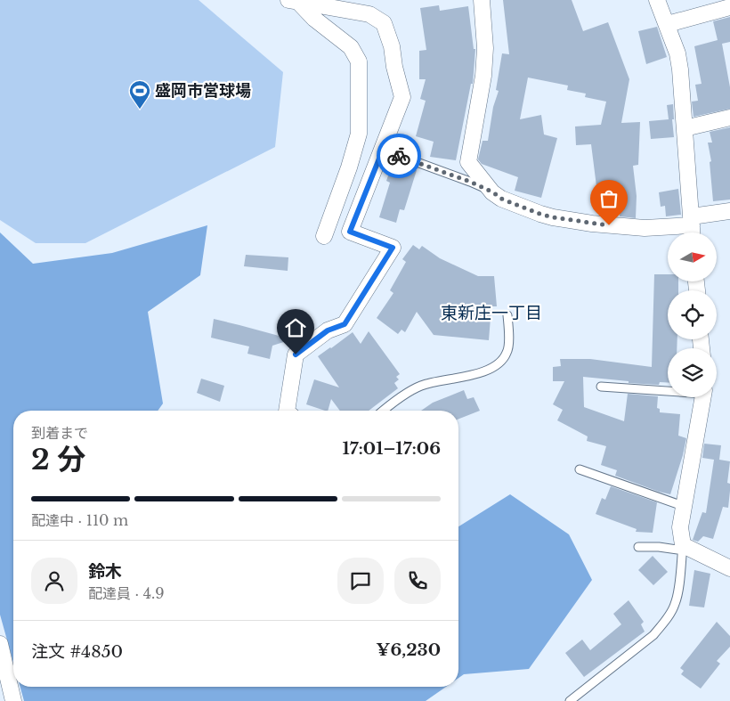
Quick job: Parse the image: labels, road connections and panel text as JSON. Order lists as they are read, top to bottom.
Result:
{
  "districts": ["東新庄一丁目"],
  "places": {
    "sports": ["盛岡市営球場"]
  },
  "north": "right",
  "page": {
    "heading": ["2 分", "到着まで", "17:01–17:06"],
    "panel": [
      "鈴木",
      "配達員 · 4.9",
      "注文 #4850",
      "¥6,230"
    ],
    "bar": "配達中 · 110 m"
  }
}
